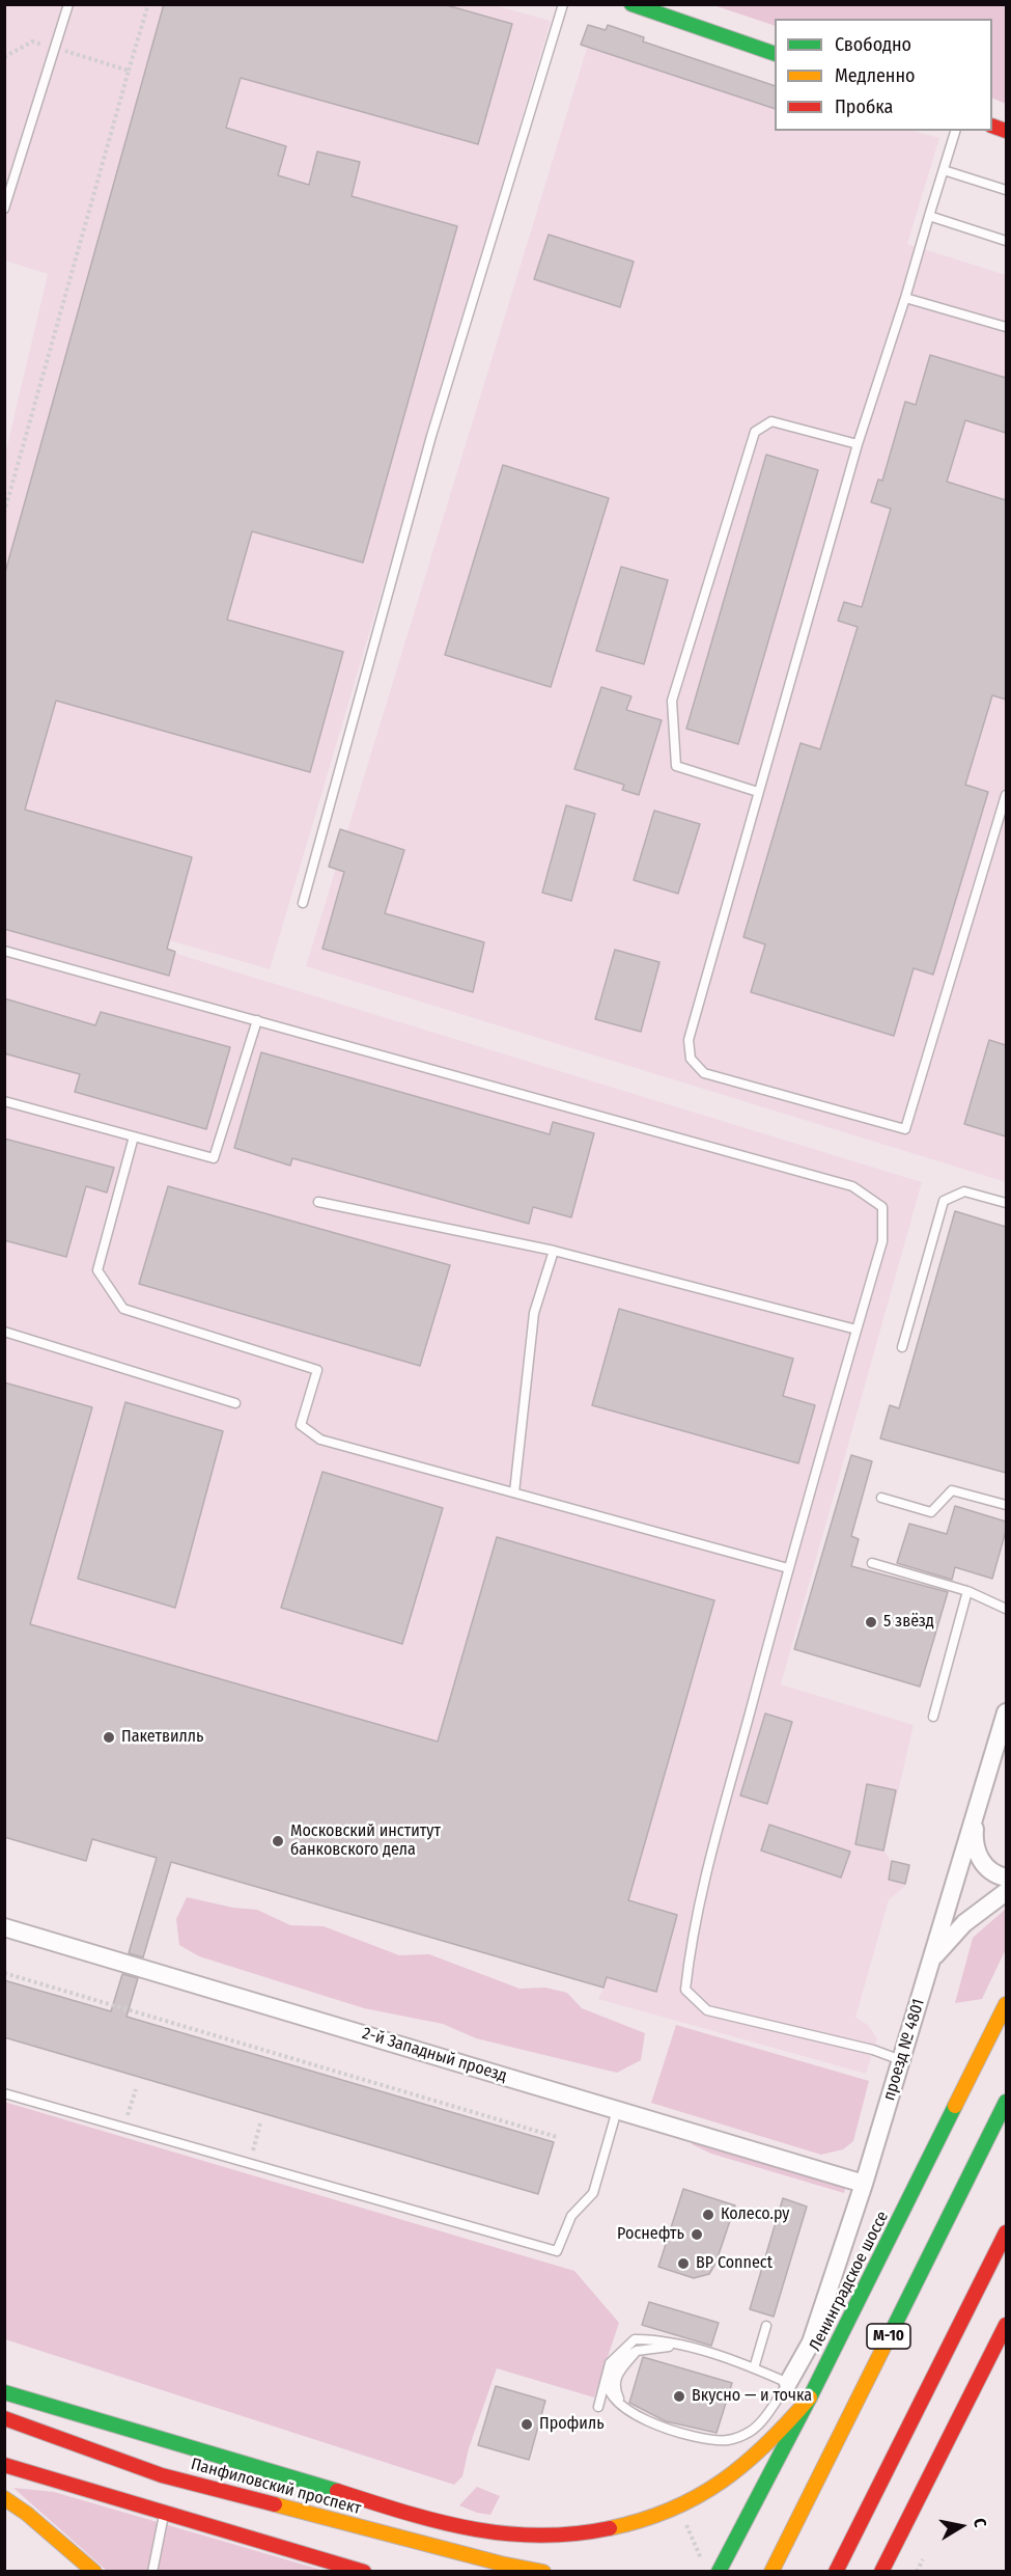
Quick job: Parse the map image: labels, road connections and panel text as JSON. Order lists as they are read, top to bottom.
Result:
{
  "streets": {
    "main road": ["Ленинградское шоссе", "М-10", "Панфиловский проспект"],
    "street": ["проезд № 4801", "2-й Западный проезд"]
  },
  "crossings": [
    ["проезд № 4801", "2-й Западный проезд"]
  ],
  "places": [
    "5 звёзд",
    "Пакетвилль",
    "Московский институт банковского дела",
    "Колесо.ру",
    "Роснефть",
    "ВР Connect",
    "Вкусно — и точка",
    "Профиль"
  ],
  "legend": ["Свободно", "Медленно", "Пробка"],
  "north": "right"
}
